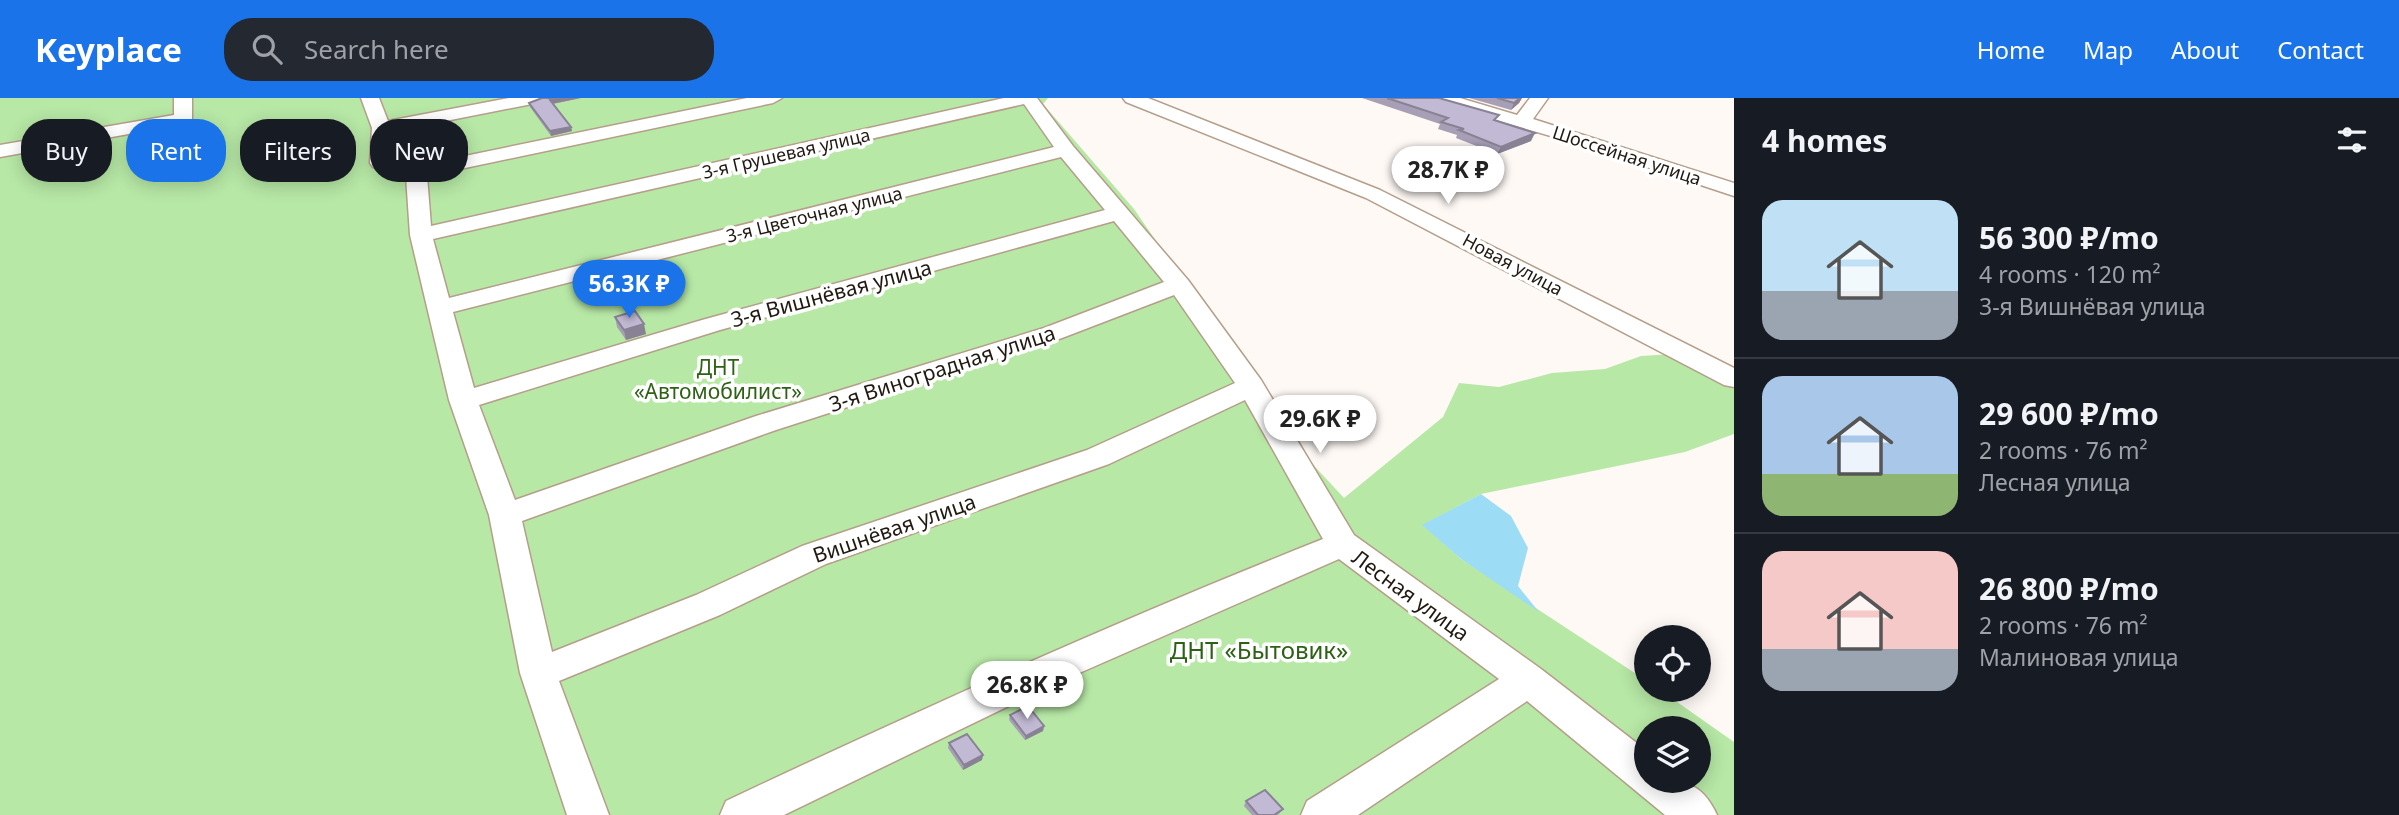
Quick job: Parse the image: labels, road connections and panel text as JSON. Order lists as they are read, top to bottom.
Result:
{
  "streets": {
    "street": [
      "3-я Грушевая улица",
      "Шоссейная улица",
      "3-я Цветочная улица",
      "Новая улица",
      "3-я Вишнёвая улица",
      "3-я Виноградная улица",
      "Вишнёвая улица",
      "Лесная улица"
    ]
  },
  "crossings": [
    ["3-я Грушевая улица", "Лесная улица"],
    ["3-я Цветочная улица", "Лесная улица"],
    ["3-я Вишнёвая улица", "Лесная улица"],
    ["3-я Виноградная улица", "Лесная улица"],
    ["Вишнёвая улица", "Лесная улица"]
  ],
  "parks": ["ДНТ «Автомобилист»", "ДНТ «Бытовик»"],
  "page": {
    "header": "Keyplace",
    "search": "Search here",
    "nav": [
      "Home",
      "Map",
      "About",
      "Contact"
    ],
    "heading": "4 homes",
    "chip": [
      "Buy",
      "Rent",
      "Filters",
      "New"
    ],
    "price": [
      "28.7K ₽",
      "56.3K ₽",
      "29.6K ₽",
      "26.8K ₽"
    ],
    "list": [
      {
        "name": "56 300 ₽/mo",
        "note": "4 rooms · 120 m² · 3-я Вишнёвая улица"
      },
      {
        "name": "29 600 ₽/mo",
        "note": "2 rooms · 76 m² · Лесная улица"
      },
      {
        "name": "26 800 ₽/mo",
        "note": "2 rooms · 76 m² · Малиновая улица"
      }
    ]
  }
}
